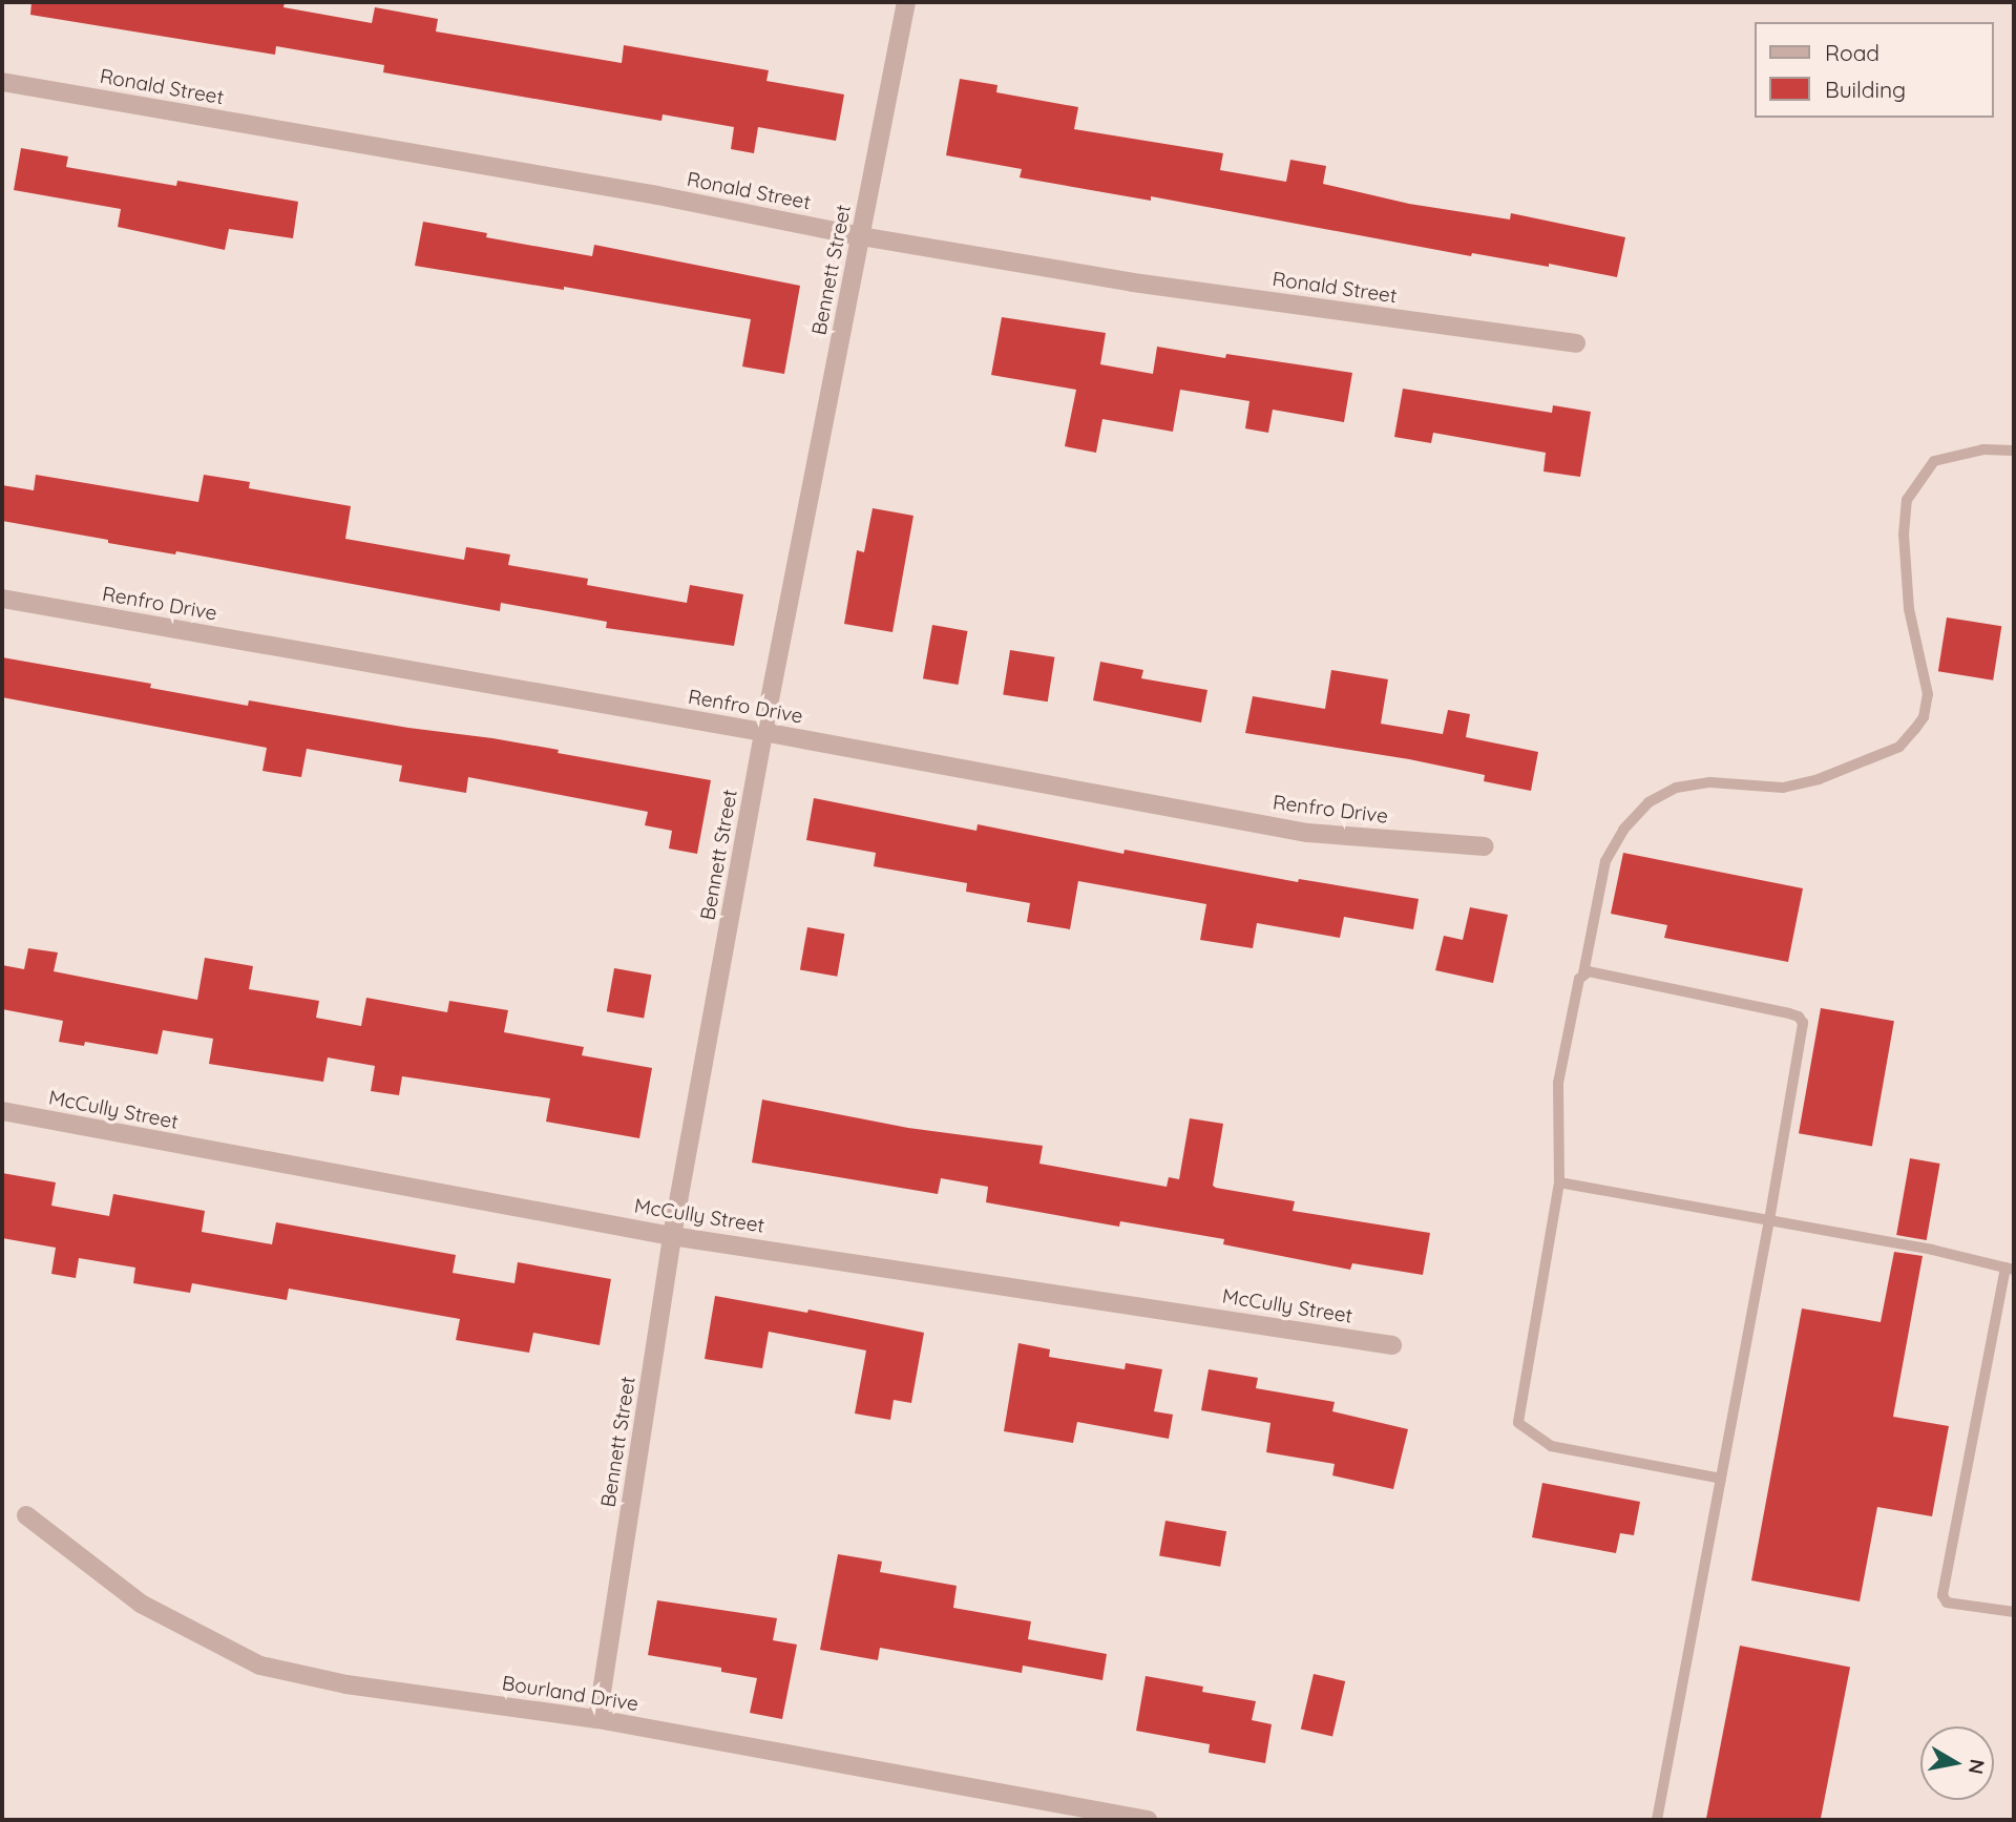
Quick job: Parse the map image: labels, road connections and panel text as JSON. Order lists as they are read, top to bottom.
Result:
{
  "streets": {
    "street": [
      "Ronald Street",
      "Bennett Street",
      "Renfro Drive",
      "McCully Street",
      "Bourland Drive"
    ]
  },
  "crossings": [
    ["Ronald Street", "Bennett Street"],
    ["Bennett Street", "Renfro Drive"],
    ["Bennett Street", "McCully Street"],
    ["Bennett Street", "Bourland Drive"]
  ],
  "legend": ["Road", "Building"],
  "north": "right"
}
